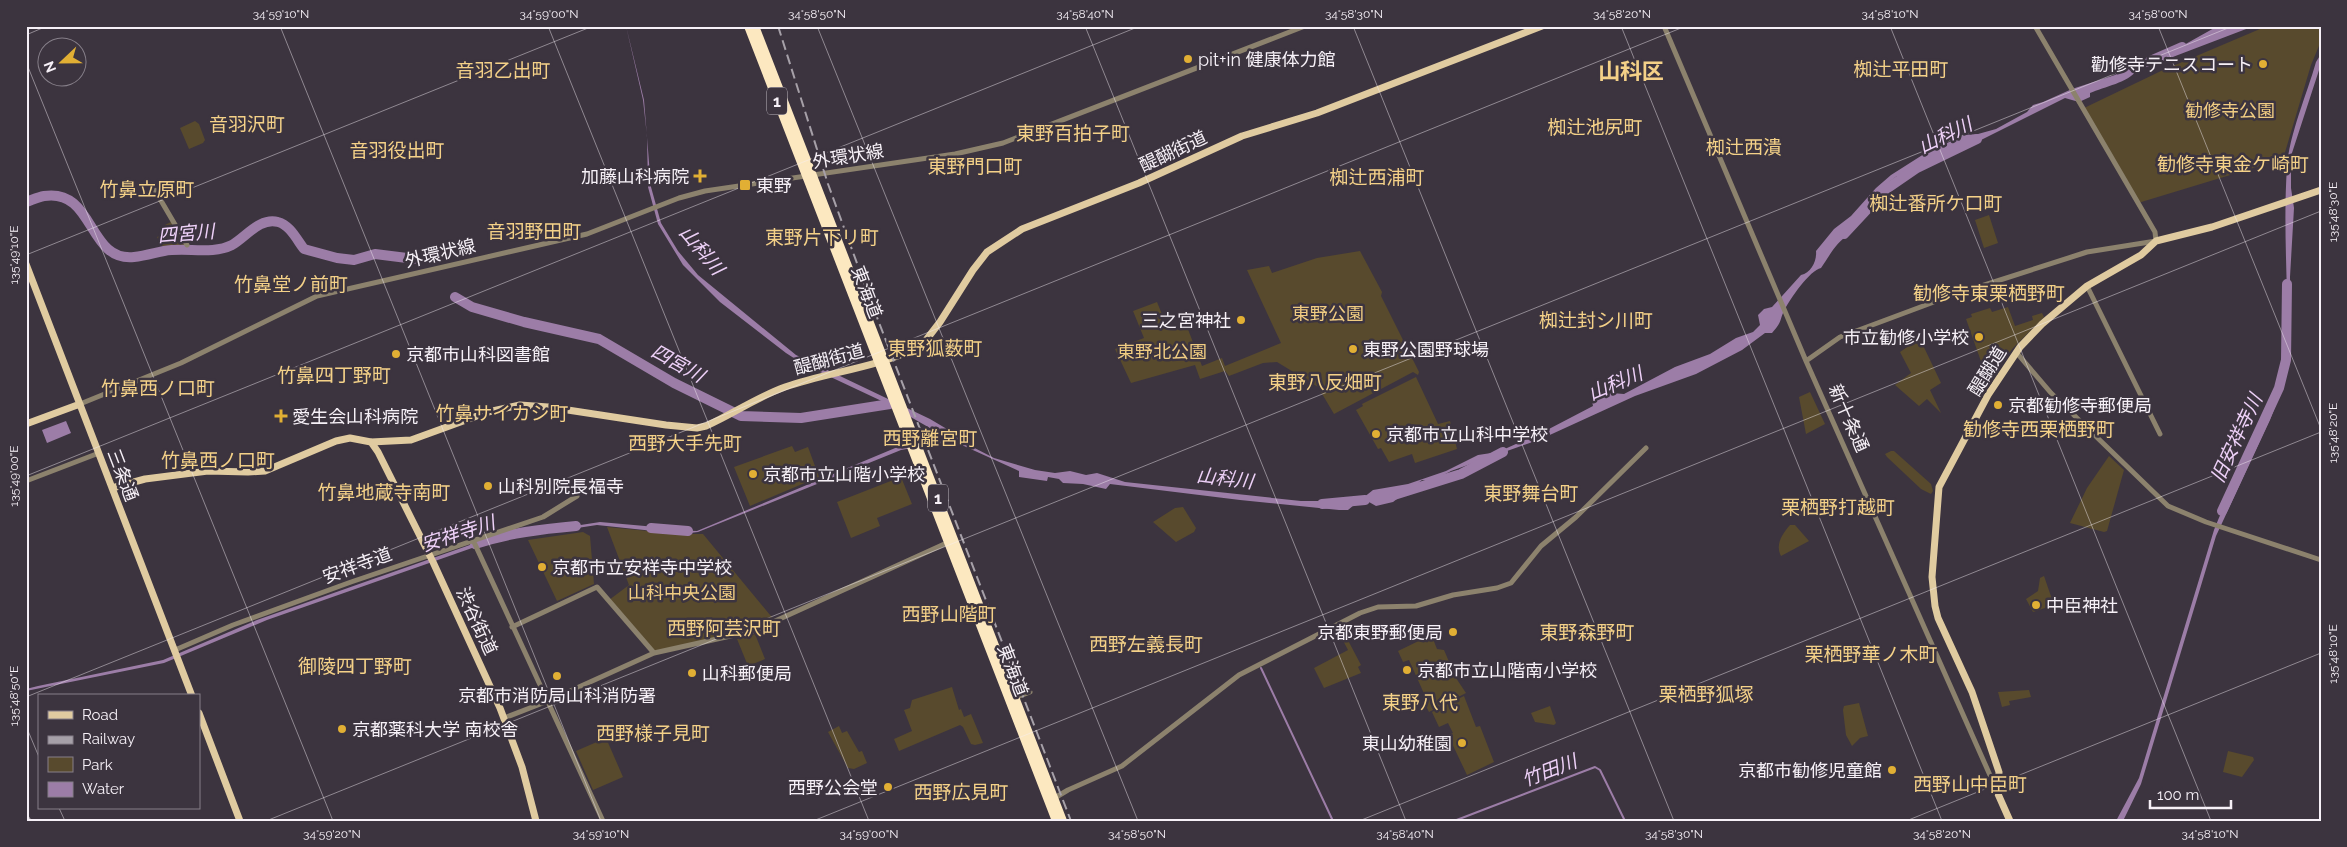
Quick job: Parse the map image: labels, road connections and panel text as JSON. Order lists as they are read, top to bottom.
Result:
{
  "streets": {
    "highway": ["1", "東海道"],
    "main road": [
      "醍醐街道",
      "醍醐道",
      "新十条通",
      "三条通",
      "渋谷街道"
    ],
    "street": ["外環状線", "安祥寺道"]
  },
  "crossings": [
    ["醍醐街道", "東海道"],
    ["醍醐街道", "三条通"],
    ["醍醐街道", "渋谷街道"],
    ["外環状線", "東海道"],
    ["外環状線", "三条通"],
    ["醍醐道", "新十条通"],
    ["三条通", "安祥寺道"],
    ["安祥寺道", "渋谷街道"]
  ],
  "districts": [
    "椥辻平田町",
    "音羽乙出町",
    "山科区",
    "音羽沢町",
    "椥辻池尻町",
    "東野百拍子町",
    "椥辻西潰",
    "音羽役出町",
    "勧修寺東金ケ崎町",
    "東野門口町",
    "椥辻西浦町",
    "竹鼻立原町",
    "椥辻番所ケ口町",
    "音羽野田町",
    "東野片下リ町",
    "竹鼻堂ノ前町",
    "勧修寺東栗栖野町",
    "椥辻封シ川町",
    "東野狐薮町",
    "竹鼻四丁野町",
    "東野八反畑町",
    "竹鼻西ノ口町",
    "竹鼻サイカシ町",
    "勧修寺西栗栖野町",
    "西野離宮町",
    "西野大手先町",
    "竹鼻西ノ口町",
    "竹鼻地蔵寺南町",
    "東野舞台町",
    "栗栖野打越町",
    "西野山階町",
    "西野阿芸沢町",
    "東野森野町",
    "西野左義長町",
    "栗栖野華ノ木町",
    "御陵四丁野町",
    "栗栖野狐塚",
    "東野八代",
    "西野様子見町",
    "西野山中臣町",
    "西野広見町"
  ],
  "water": [
    "山科川",
    "四宮川",
    "旧安祥寺川",
    "安祥寺川",
    "竹田川"
  ],
  "parks": [
    "勧修寺公園",
    "東野公園",
    "東野北公園",
    "山科中央公園"
  ],
  "places": {
    "other": [
      "pit+in 健康体力館",
      "勸修寺テニスコート",
      "三之宮神社",
      "市立勧修小学校",
      "東野公園野球場",
      "京都市山科図書館",
      "京都勧修寺郵便局",
      "京都市立山科中学校",
      "京都市立山階小学校",
      "山科別院長福寺",
      "京都市立安祥寺中学校",
      "中臣神社",
      "京都東野郵便局",
      "京都市立山階南小学校",
      "山科郵便局",
      "京都市消防局山科消防署",
      "京都薬科大学 南校舎",
      "東山幼稚園",
      "京都市勧修児童館",
      "西野公会堂"
    ],
    "health": ["加藤山科病院", "愛生会山科病院"],
    "transit": ["東野"]
  },
  "legend": [
    "Road",
    "Railway",
    "Park",
    "Water"
  ],
  "scale_bar": "100 m",
  "north": "left",
  "coordinates": [
    "34°59'10\"N",
    "34°59'00\"N",
    "34°58'50\"N",
    "34°58'40\"N",
    "34°58'30\"N",
    "34°58'20\"N",
    "34°58'10\"N",
    "34°58'00\"N",
    "135°48'30\"E",
    "135°49'10\"E",
    "135°48'20\"E",
    "135°49'00\"E",
    "135°48'10\"E",
    "135°48'50\"E",
    "34°59'20\"N"
  ]
}
